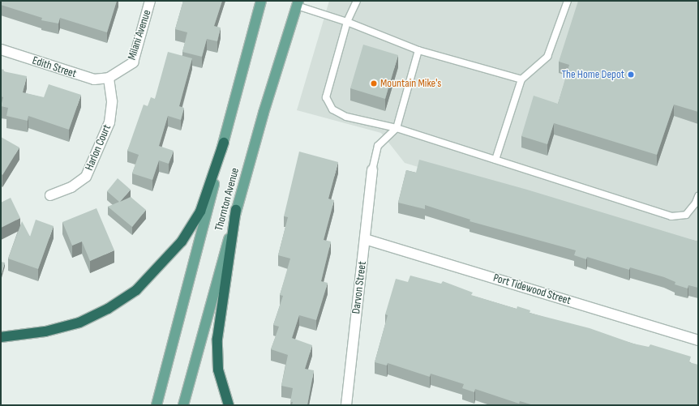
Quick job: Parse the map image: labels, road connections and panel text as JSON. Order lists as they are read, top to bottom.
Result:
{
  "streets": {
    "main road": ["Thornton Avenue"],
    "street": [
      "Milani Avenue",
      "Edith Street",
      "Harlon Court",
      "Darvon Street",
      "Port Tidewood Street"
    ]
  },
  "crossings": [
    ["Milani Avenue", "Edith Street"],
    ["Milani Avenue", "Harlon Court"],
    ["Edith Street", "Harlon Court"],
    ["Darvon Street", "Port Tidewood Street"]
  ],
  "places": ["The Home Depot", "Mountain Mike's"]
}
